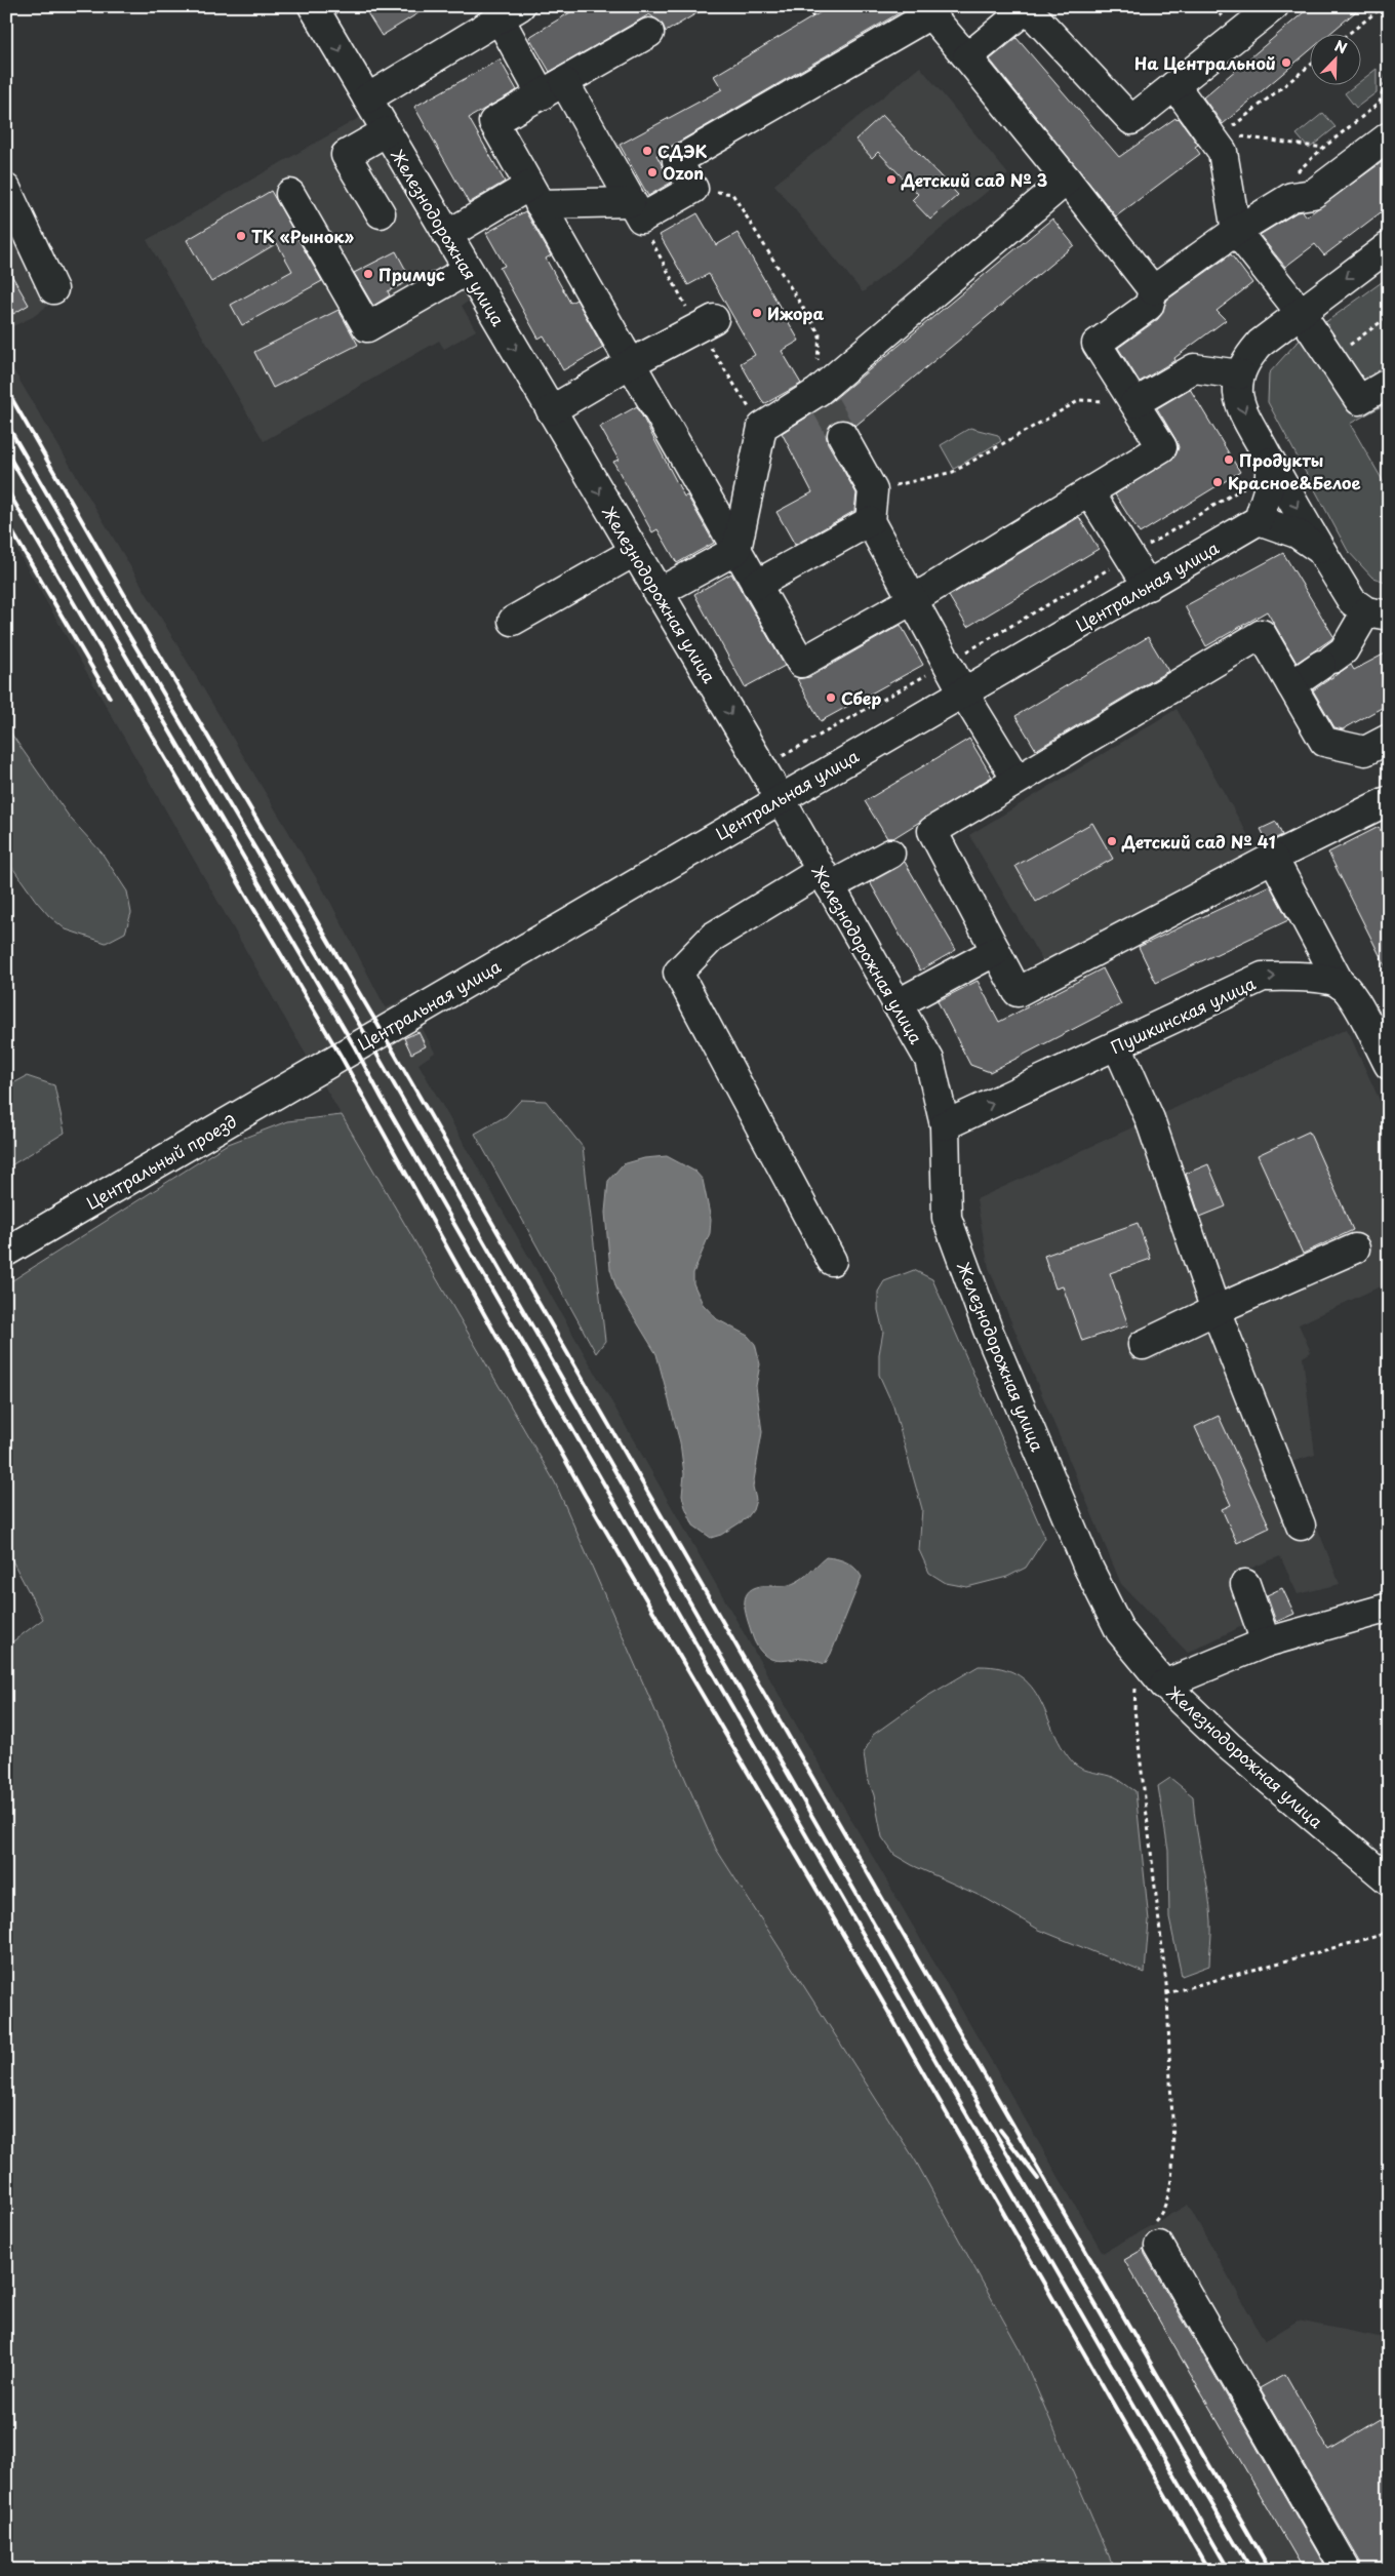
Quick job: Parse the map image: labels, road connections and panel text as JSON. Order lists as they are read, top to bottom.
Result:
{
  "streets": {
    "street": [
      "Железнодорожная улица",
      "Центральная улица",
      "Пушкинская улица",
      "Центральный проезд"
    ]
  },
  "crossings": [
    ["Железнодорожная улица", "Центральная улица"],
    ["Железнодорожная улица", "Пушкинская улица"],
    ["Центральная улица", "Центральный проезд"]
  ],
  "places": [
    "На Центральной",
    "СДЭК",
    "Ozon",
    "Детский сад № 3",
    "ТК «Рынок»",
    "Примус",
    "Ижора",
    "Продукты",
    "Красное&Белое",
    "Сбер",
    "Детский сад № 41"
  ],
  "north": "top right"
}
